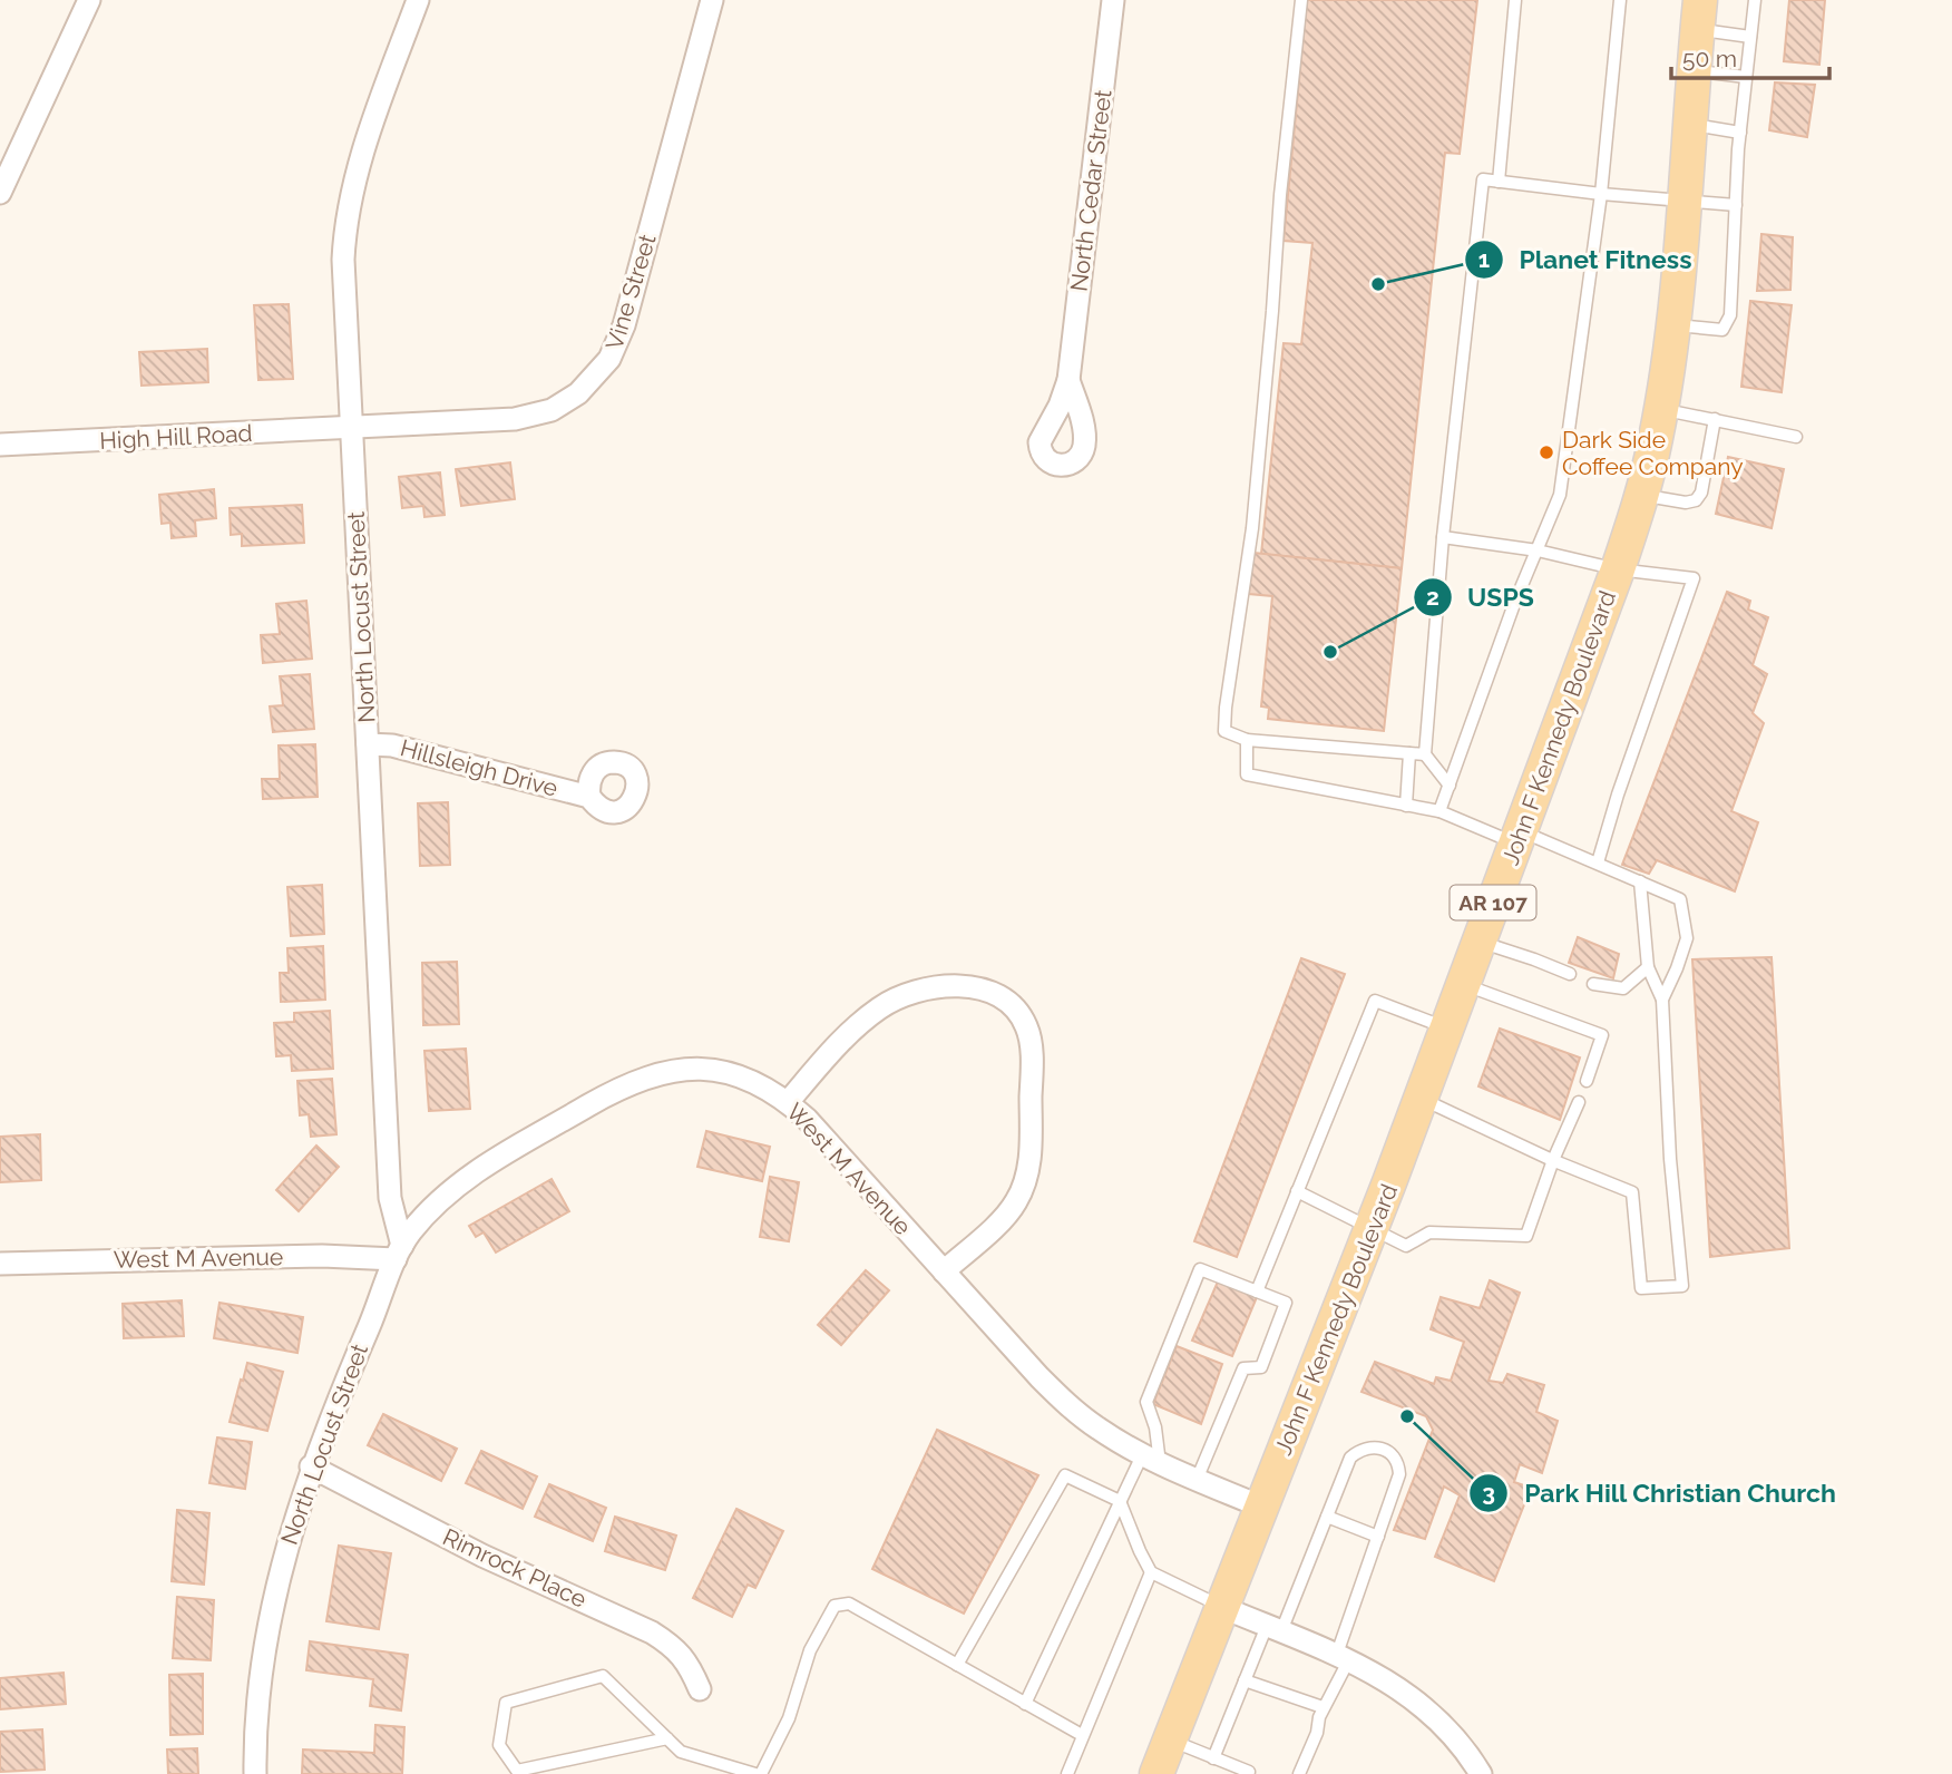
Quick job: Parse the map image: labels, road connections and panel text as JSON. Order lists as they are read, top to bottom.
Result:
{
  "streets": {
    "main road": ["John F Kennedy Boulevard", "AR 107"],
    "street": [
      "North Cedar Street",
      "Vine Street",
      "High Hill Road",
      "North Locust Street",
      "Hillsleigh Drive",
      "West M Avenue",
      "Rimrock Place"
    ]
  },
  "crossings": [
    ["Vine Street", "High Hill Road"],
    ["Vine Street", "North Locust Street"],
    ["High Hill Road", "North Locust Street"],
    ["North Locust Street", "Hillsleigh Drive"],
    ["North Locust Street", "West M Avenue"],
    ["North Locust Street", "Rimrock Place"],
    ["John F Kennedy Boulevard", "West M Avenue"]
  ],
  "places": [
    "Planet Fitness",
    "Dark Side Coffee Company",
    "USPS",
    "Park Hill Christian Church"
  ],
  "scale_bar": "50 m"
}
